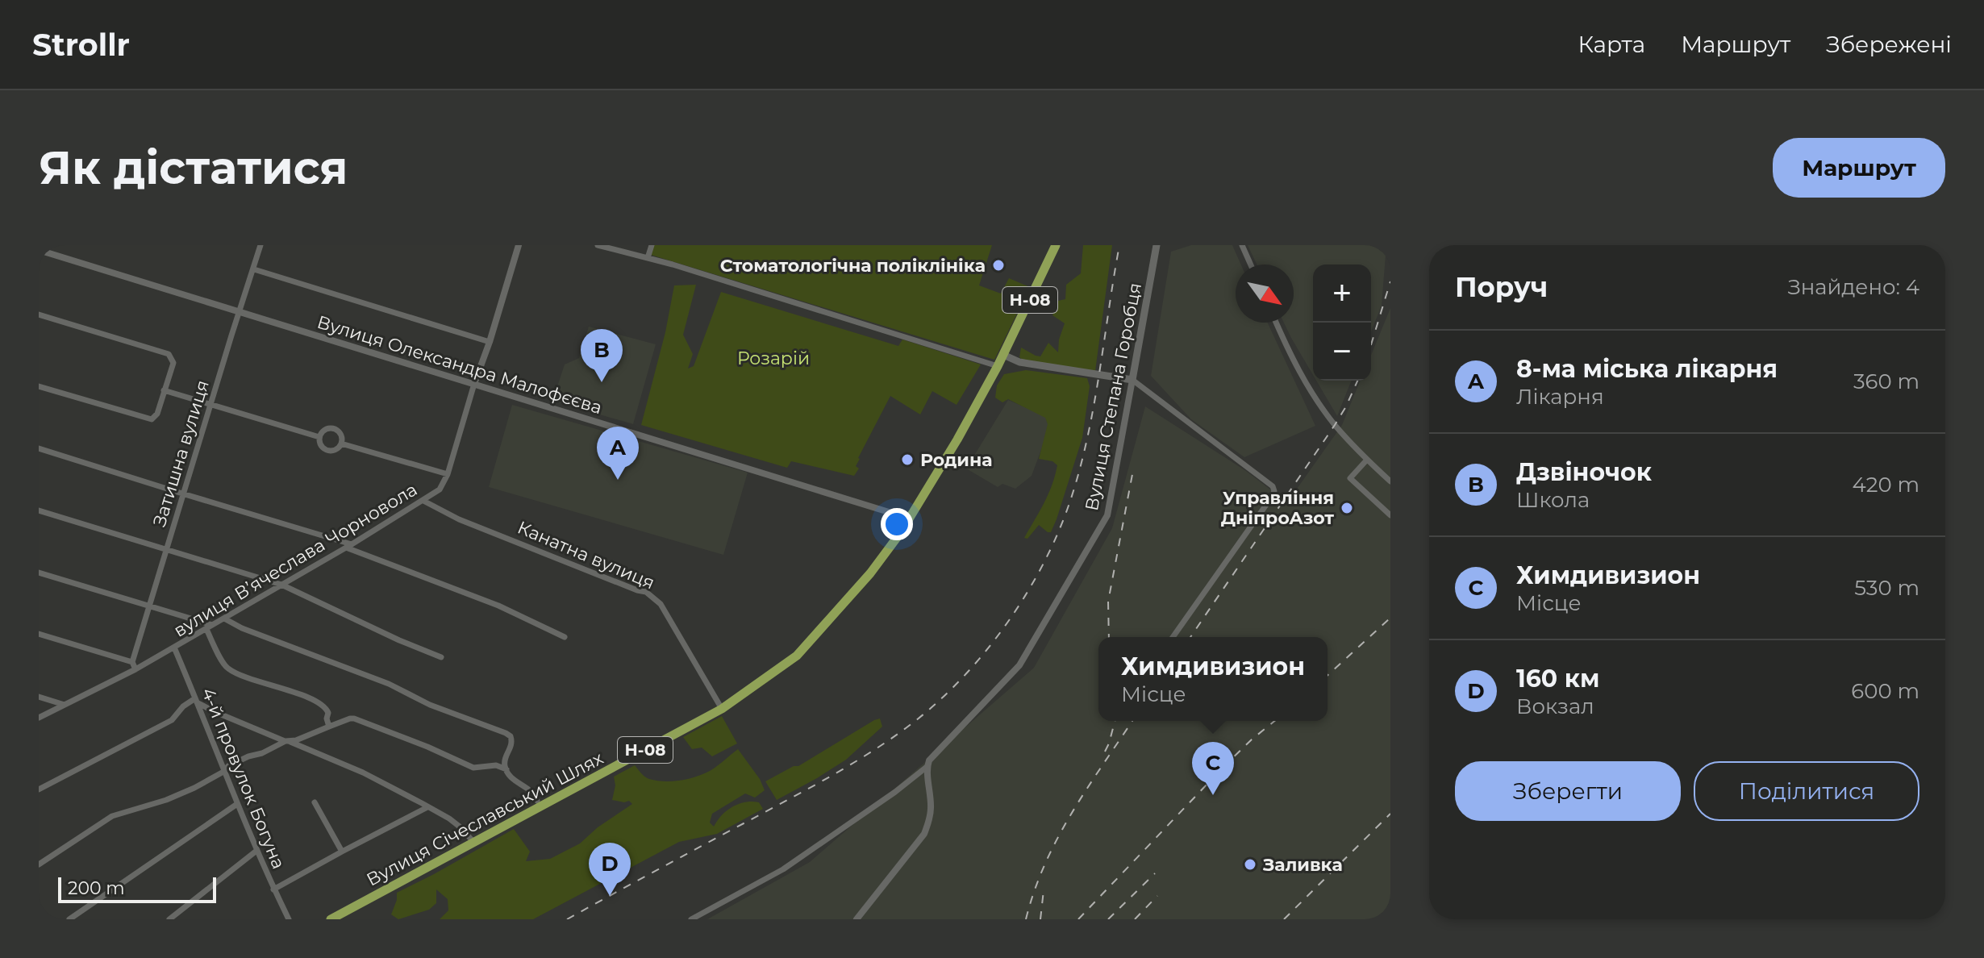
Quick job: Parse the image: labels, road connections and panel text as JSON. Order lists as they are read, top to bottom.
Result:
{
  "streets": {
    "main road": ["Н-08", "Вулиця Степана Горобця", "Вулиця Січеславський Шлях"],
    "street": [
      "Вулиця Олександра Малофєєва",
      "Затишна вулиця",
      "Канатна вулиця",
      "вулиця Вʼячеслава Чорновола",
      "4-й провулок Богуна"
    ]
  },
  "crossings": [
    ["Вулиця Олександра Малофєєва", "Затишна вулиця"],
    ["Вулиця Олександра Малофєєва", "вулиця Вʼячеслава Чорновола"],
    ["Вулиця Олександра Малофєєва", "Вулиця Січеславський Шлях"],
    ["Канатна вулиця", "вулиця Вʼячеслава Чорновола"],
    ["Канатна вулиця", "Вулиця Січеславський Шлях"],
    ["вулиця Вʼячеслава Чорновола", "4-й провулок Богуна"]
  ],
  "parks": ["Розарій"],
  "places": [
    "Стоматологічна поліклініка",
    "Родина",
    "Управління ДніпроАзот",
    "Заливка"
  ],
  "scale_bar": "200 m",
  "north": "bottom right",
  "page": {
    "header": "Strollr",
    "nav": ["Карта", "Маршрут", "Збережені"],
    "buttons": [
      "Маршрут",
      ["Зберегти", "Поділитися"]
    ],
    "title": "Як дістатися",
    "heading": ["Поруч", "Знайдено: 4"],
    "map_buttons": ["+", "−"],
    "pins": [
      "B",
      "A",
      "C",
      "D"
    ],
    "list": [
      {
        "mark": "A",
        "name": "8-ма міська лікарня",
        "note": "Лікарня",
        "value": "360 m"
      },
      {
        "mark": "B",
        "name": "Дзвіночок",
        "note": "Школа",
        "value": "420 m"
      },
      {
        "mark": "C",
        "name": "Химдивизион",
        "note": "Місце",
        "value": "530 m"
      },
      {
        "mark": "D",
        "name": "160 км",
        "note": "Вокзал",
        "value": "600 m"
      }
    ],
    "popup": ["Химдивизион", "Місце"],
    "scale": "200 m"
  }
}
